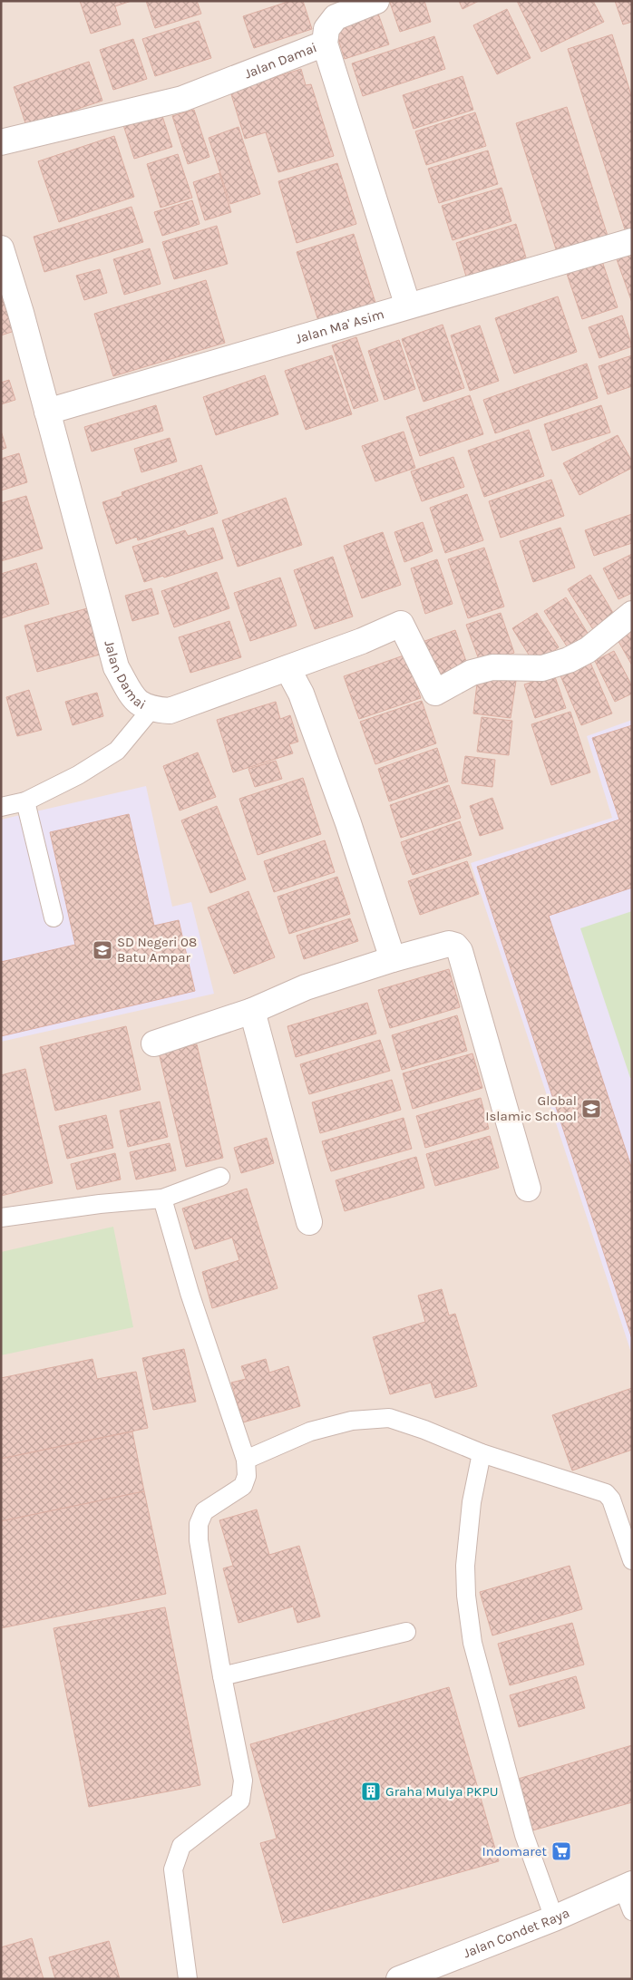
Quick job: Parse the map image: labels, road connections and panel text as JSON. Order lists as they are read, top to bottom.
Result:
{
  "streets": {
    "street": ["Jalan Damai", "Jalan Ma' Asim", "Jalan Condet Raya"]
  },
  "crossings": [
    ["Jalan Damai", "Jalan Ma' Asim"]
  ],
  "places": {
    "school or university": ["SD Negeri 08 Batu Ampar", "Global Islamic School"],
    "building": ["Graha Mulya PKPU"],
    "supermarket": ["Indomaret"]
  }
}
